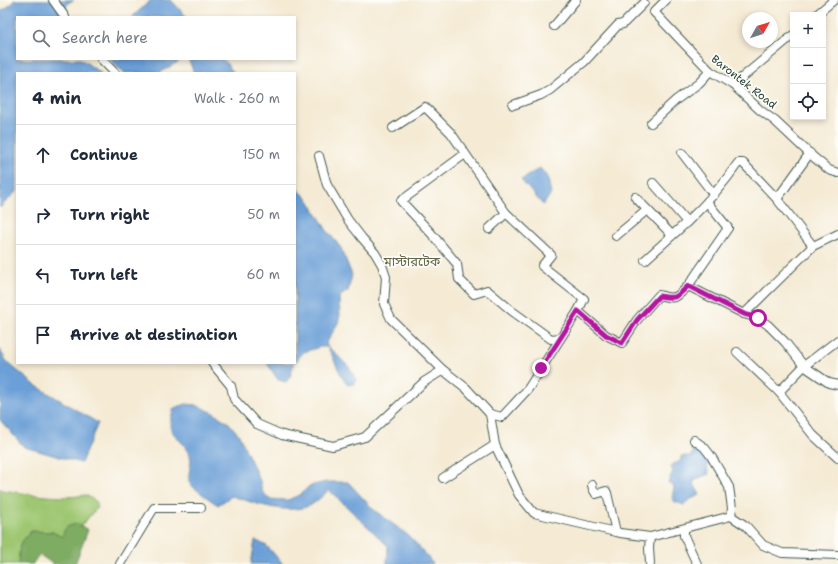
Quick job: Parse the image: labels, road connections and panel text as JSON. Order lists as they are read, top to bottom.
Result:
{
  "streets": {
    "street": ["Barontek Road"]
  },
  "districts": ["মাস্টারটেক"],
  "north": "top right",
  "page": {
    "map_buttons": ["+", "−"],
    "search": "Search here",
    "heading": ["4 min", "Walk · 260 m"],
    "list": [
      ["Continue", "150 m"],
      ["Turn right", "50 m"],
      ["Turn left", "60 m"],
      "Arrive at destination"
    ]
  }
}
